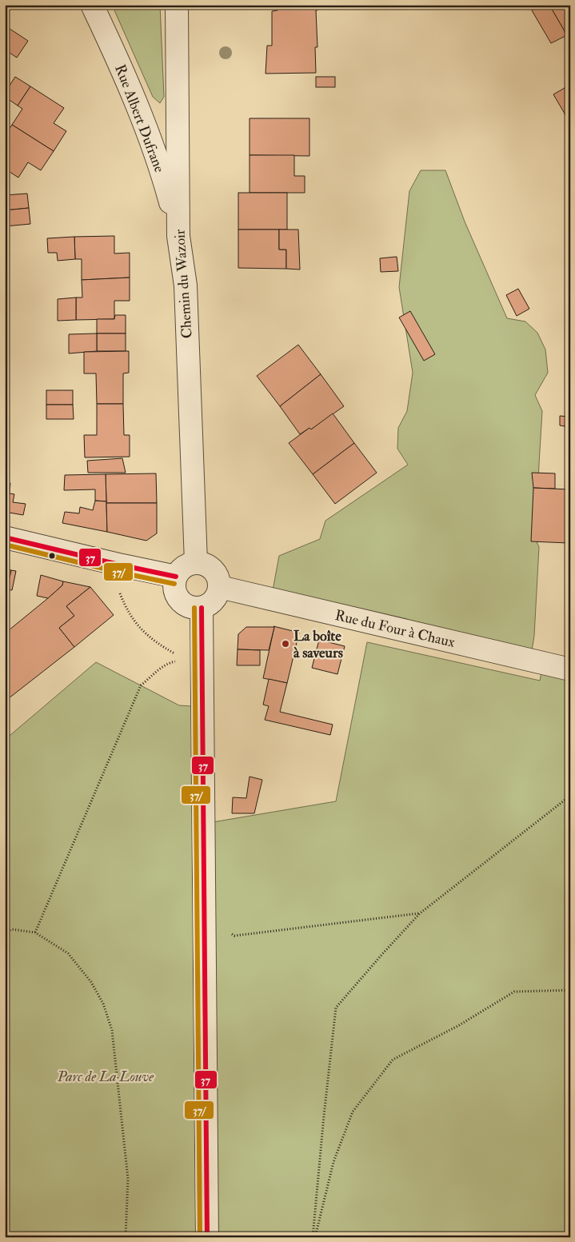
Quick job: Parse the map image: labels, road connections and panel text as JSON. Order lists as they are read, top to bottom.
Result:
{
  "streets": {
    "street": ["Rue Albert Dufrane", "Chemin du Wazoir", "Rue du Four à Chaux"]
  },
  "crossings": [
    ["Rue Albert Dufrane", "Chemin du Wazoir"],
    ["Chemin du Wazoir", "Rue du Four à Chaux"]
  ],
  "parks": ["Parc de La Louve"],
  "places": ["La boîte à saveurs"],
  "lines": ["transit line 37", "transit line 37/"]
}
